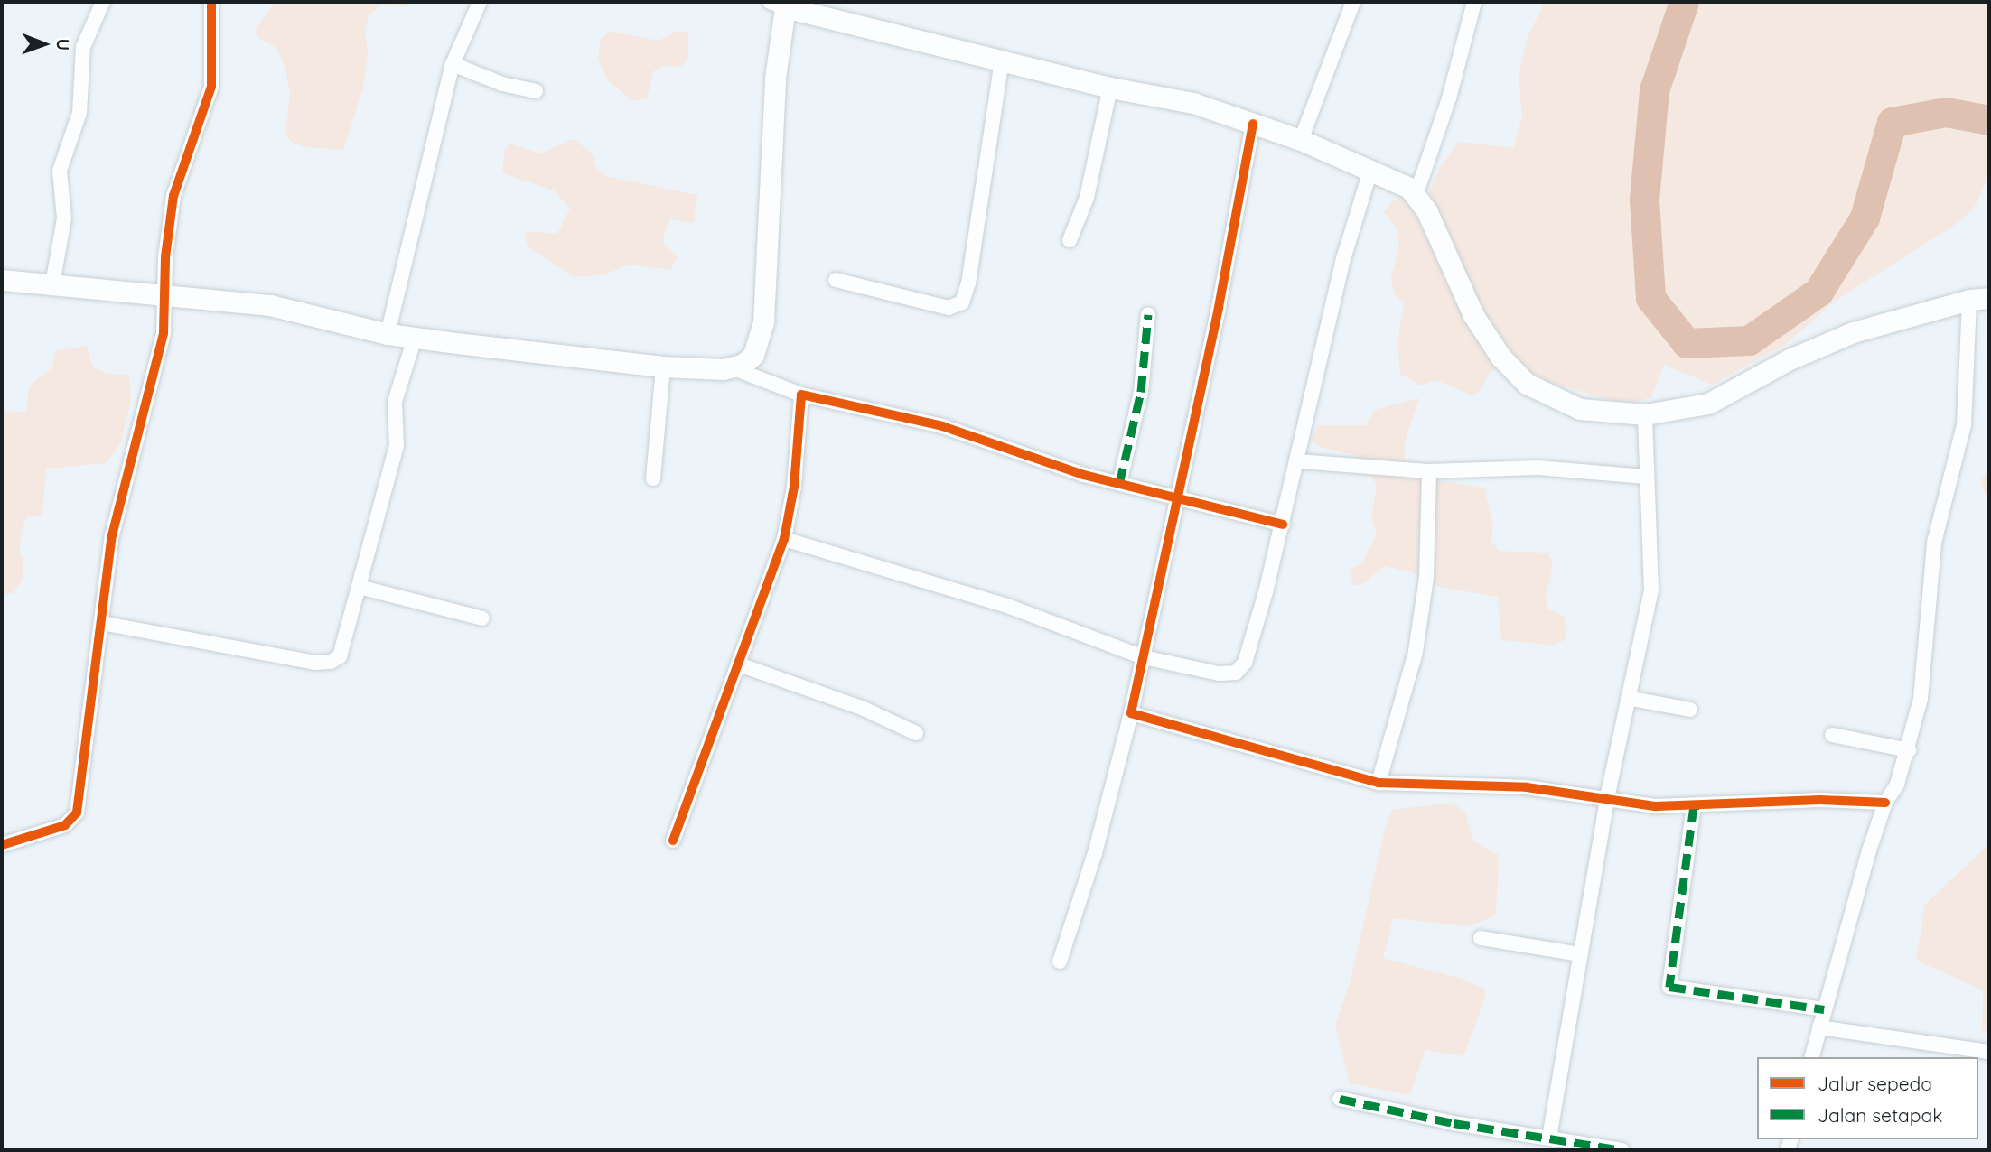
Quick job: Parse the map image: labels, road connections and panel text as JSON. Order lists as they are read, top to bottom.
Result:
{
  "legend": ["Jalur sepeda", "Jalan setapak"],
  "north": "right"
}
